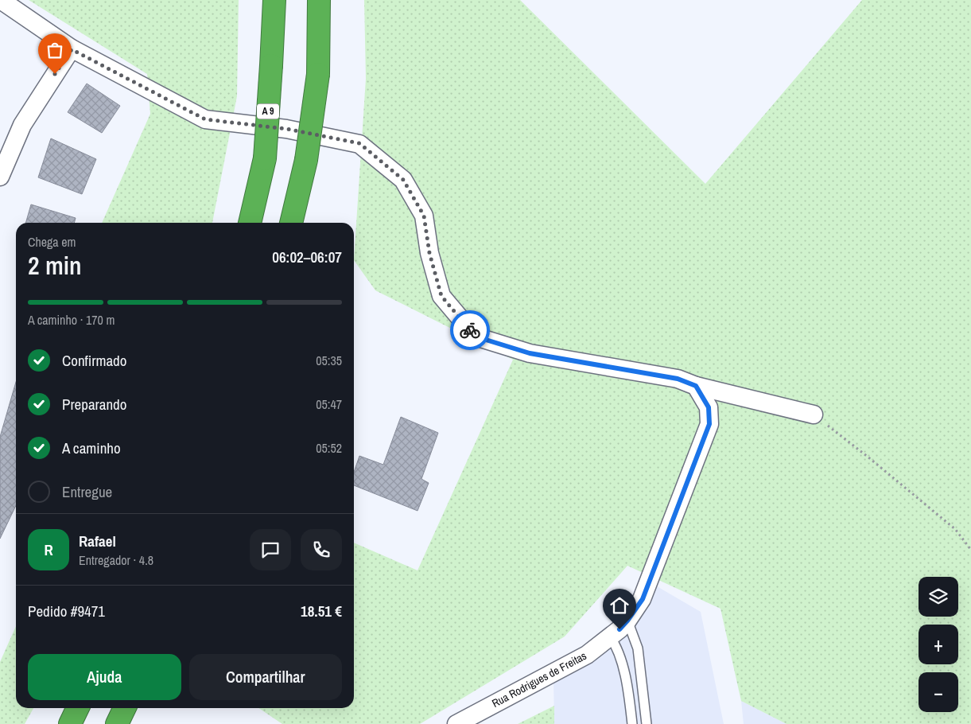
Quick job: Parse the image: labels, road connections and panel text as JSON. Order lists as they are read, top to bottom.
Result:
{
  "streets": {
    "highway": ["A 9"],
    "street": ["Rua Rodrigues de Freitas"]
  },
  "page": {
    "heading": ["2 min", "Chega em", "06:02–06:07"],
    "panel": [
      "Rafael",
      "Entregador · 4.8",
      "Pedido #9471",
      "18.51 €"
    ],
    "bar": "A caminho · 170 m",
    "list": [
      ["Confirmado", "05:35"],
      ["Preparando", "05:47"],
      ["A caminho", "05:52"],
      "Entregue"
    ],
    "round": "R",
    "map_buttons": ["+", "−"],
    "buttons": ["Ajuda", "Compartilhar"]
  }
}
